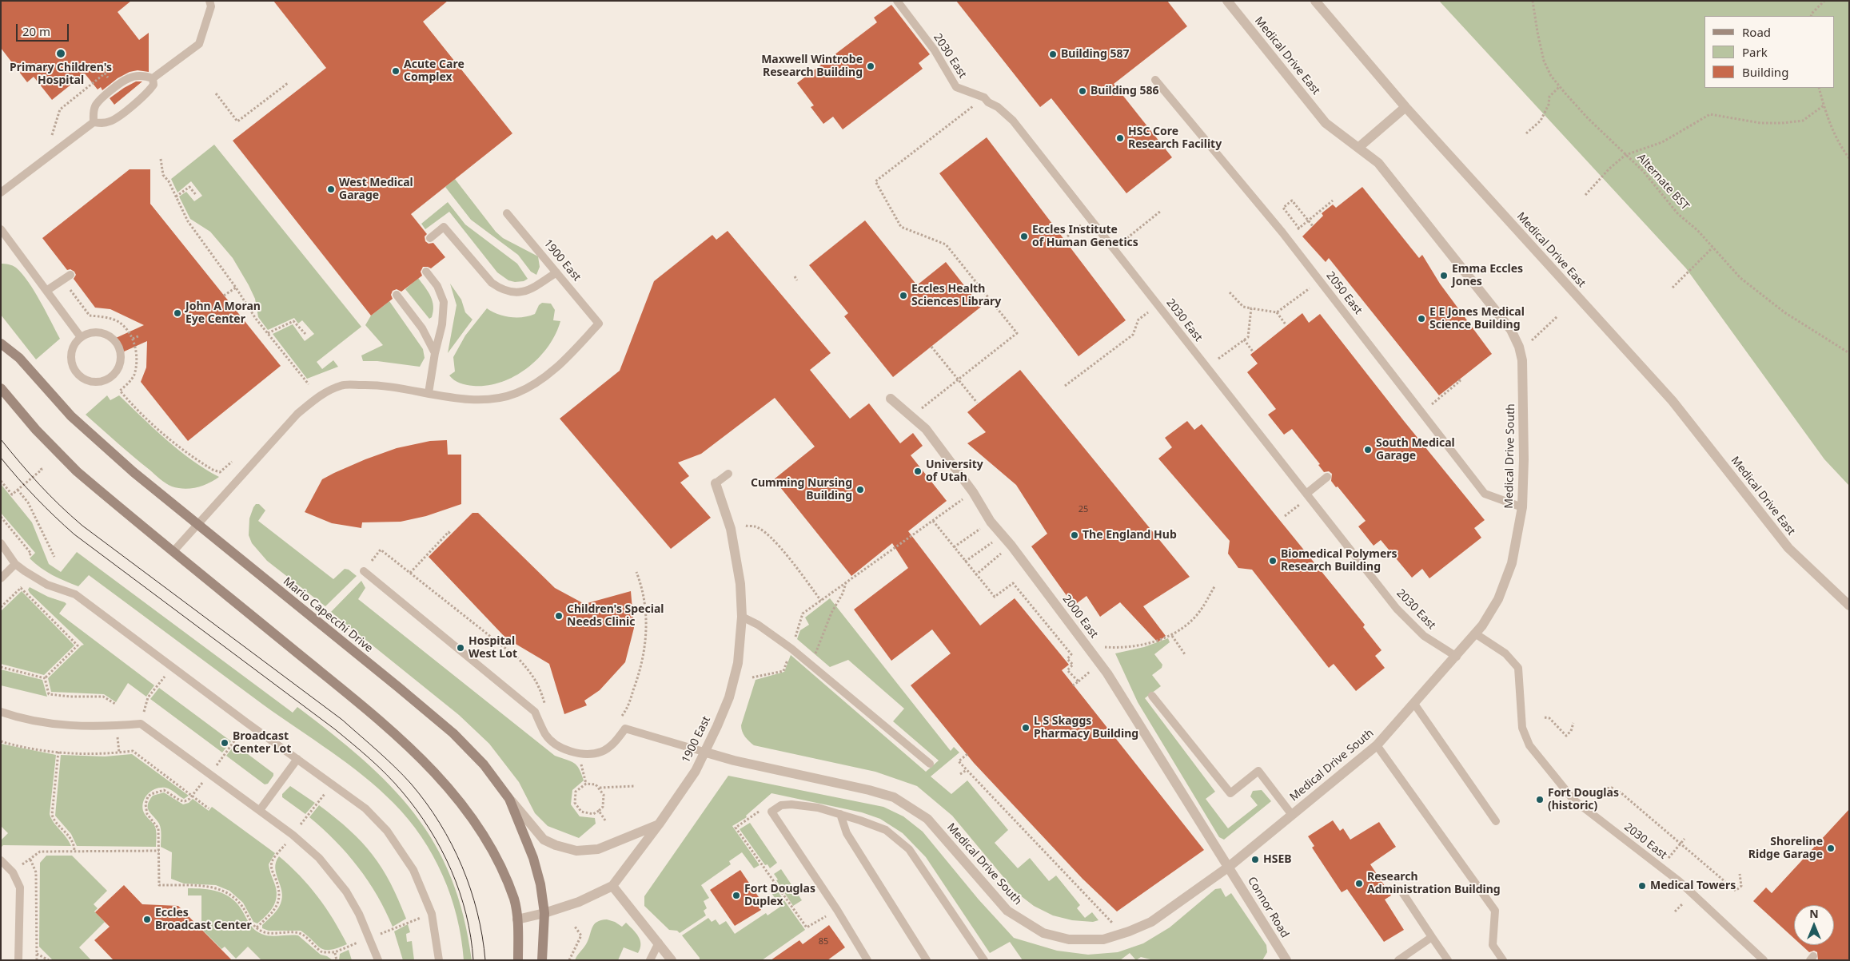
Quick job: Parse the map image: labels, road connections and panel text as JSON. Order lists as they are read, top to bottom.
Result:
{
  "streets": {
    "main road": ["Mario Capecchi Drive"],
    "street": [
      "Medical Drive East",
      "1900 East",
      "Medical Drive South",
      "2000 East",
      "Connor Road"
    ],
    "lane": ["2030 East", "2050 East"],
    "path": ["Alternate BST"]
  },
  "crossings": [
    ["2030 East", "Medical Drive South"],
    ["Medical Drive East", "Medical Drive South"],
    ["1900 East", "Medical Drive South"],
    ["1900 East", "Mario Capecchi Drive"],
    ["2050 East", "Medical Drive South"],
    ["Medical Drive South", "2000 East"],
    ["Medical Drive South", "Connor Road"],
    ["2000 East", "Connor Road"]
  ],
  "places": [
    "Primary Children's Hospital",
    "Building 587",
    "Maxwell Wintrobe Research Building",
    "Acute Care Complex",
    "Building 586",
    "HSC Core Research Facility",
    "West Medical Garage",
    "Eccles Institute of Human Genetics",
    "Emma Eccles Jones",
    "Eccles Health Sciences Library",
    "John A Moran Eye Center",
    "E E Jones Medical Science Building",
    "South Medical Garage",
    "University of Utah",
    "Cumming Nursing Building",
    "The England Hub",
    "Biomedical Polymers Research Building",
    "Children's Special Needs Clinic",
    "Hospital West Lot",
    "L S Skaggs Pharmacy Building",
    "Broadcast Center Lot",
    "Fort Douglas (historic)",
    "Shoreline Ridge Garage",
    "HSEB",
    "Research Administration Building",
    "Medical Towers",
    "Fort Douglas Duplex",
    "Eccles Broadcast Center"
  ],
  "house_numbers": ["25", "85"],
  "legend": ["Road", "Park", "Building"],
  "scale_bar": "20 m",
  "north": "top"
}
